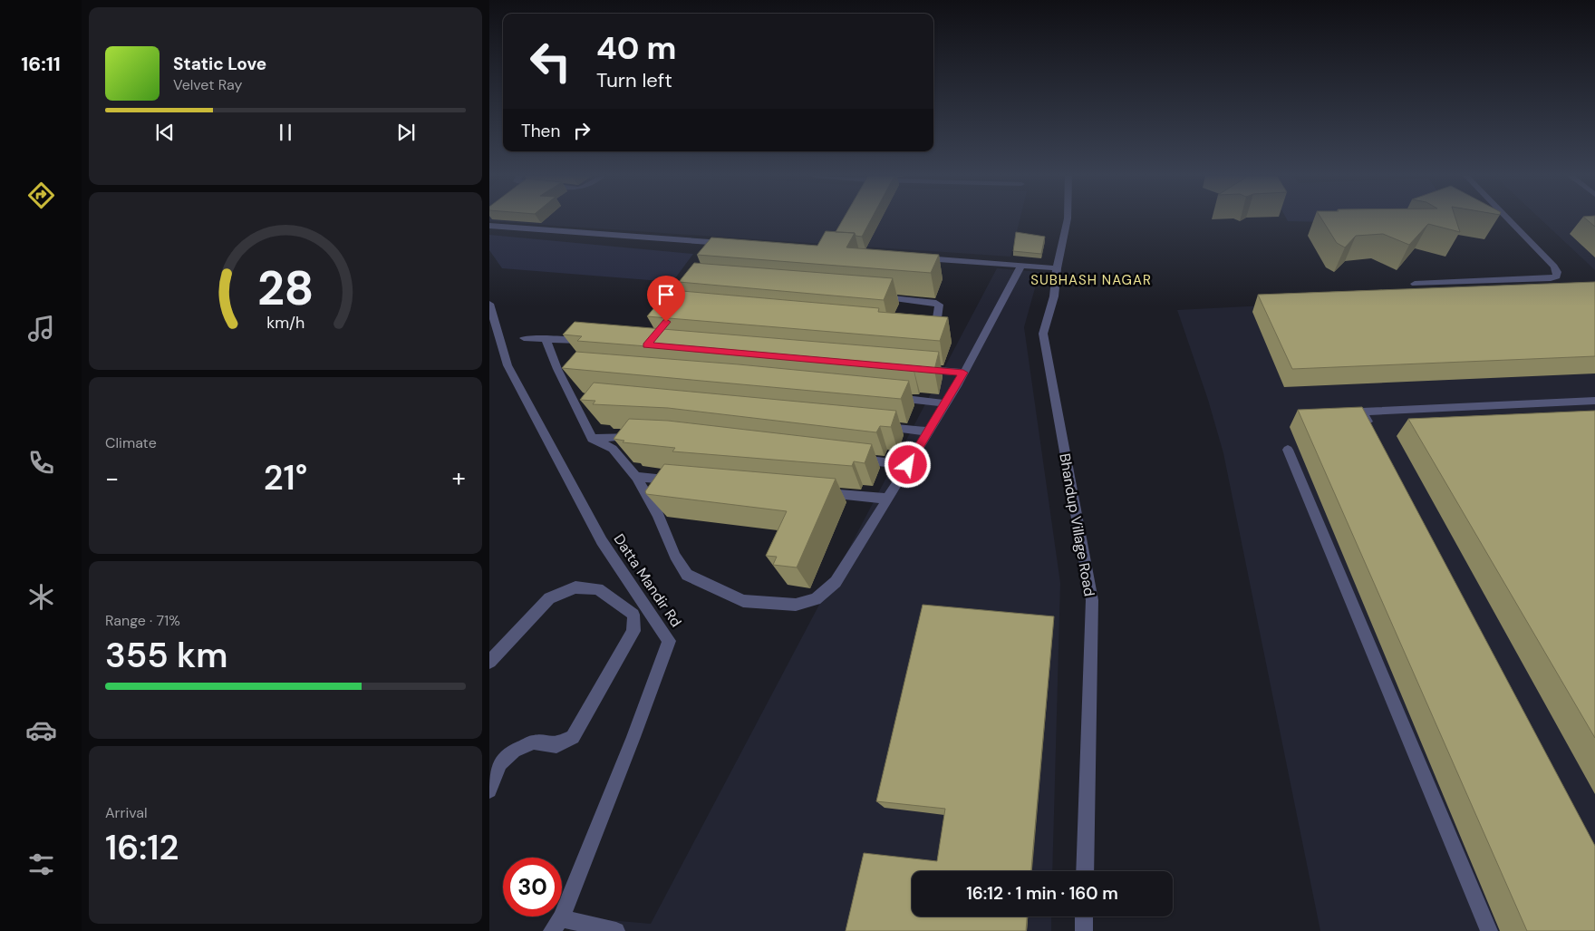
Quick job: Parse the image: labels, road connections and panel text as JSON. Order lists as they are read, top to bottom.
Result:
{
  "streets": {
    "street": ["Bhandup Village Road", "Datta Mandir Rd"]
  },
  "districts": ["SUBHASH NAGAR"],
  "page": {
    "tabs": "16:11",
    "turn": ["40 m", "Turn left"],
    "song": ["Static Love", "Velvet Ray"],
    "then": "Then",
    "tile": [
      "Climate",
      ["Range · 71%", "355 km"],
      ["Arrival", "16:12"]
    ],
    "heat": ["−", "21°", "+"],
    "limit": "30",
    "trip": "16:12 · 1 min · 160 m",
    "gauge": ["28", "km/h"]
  }
}
